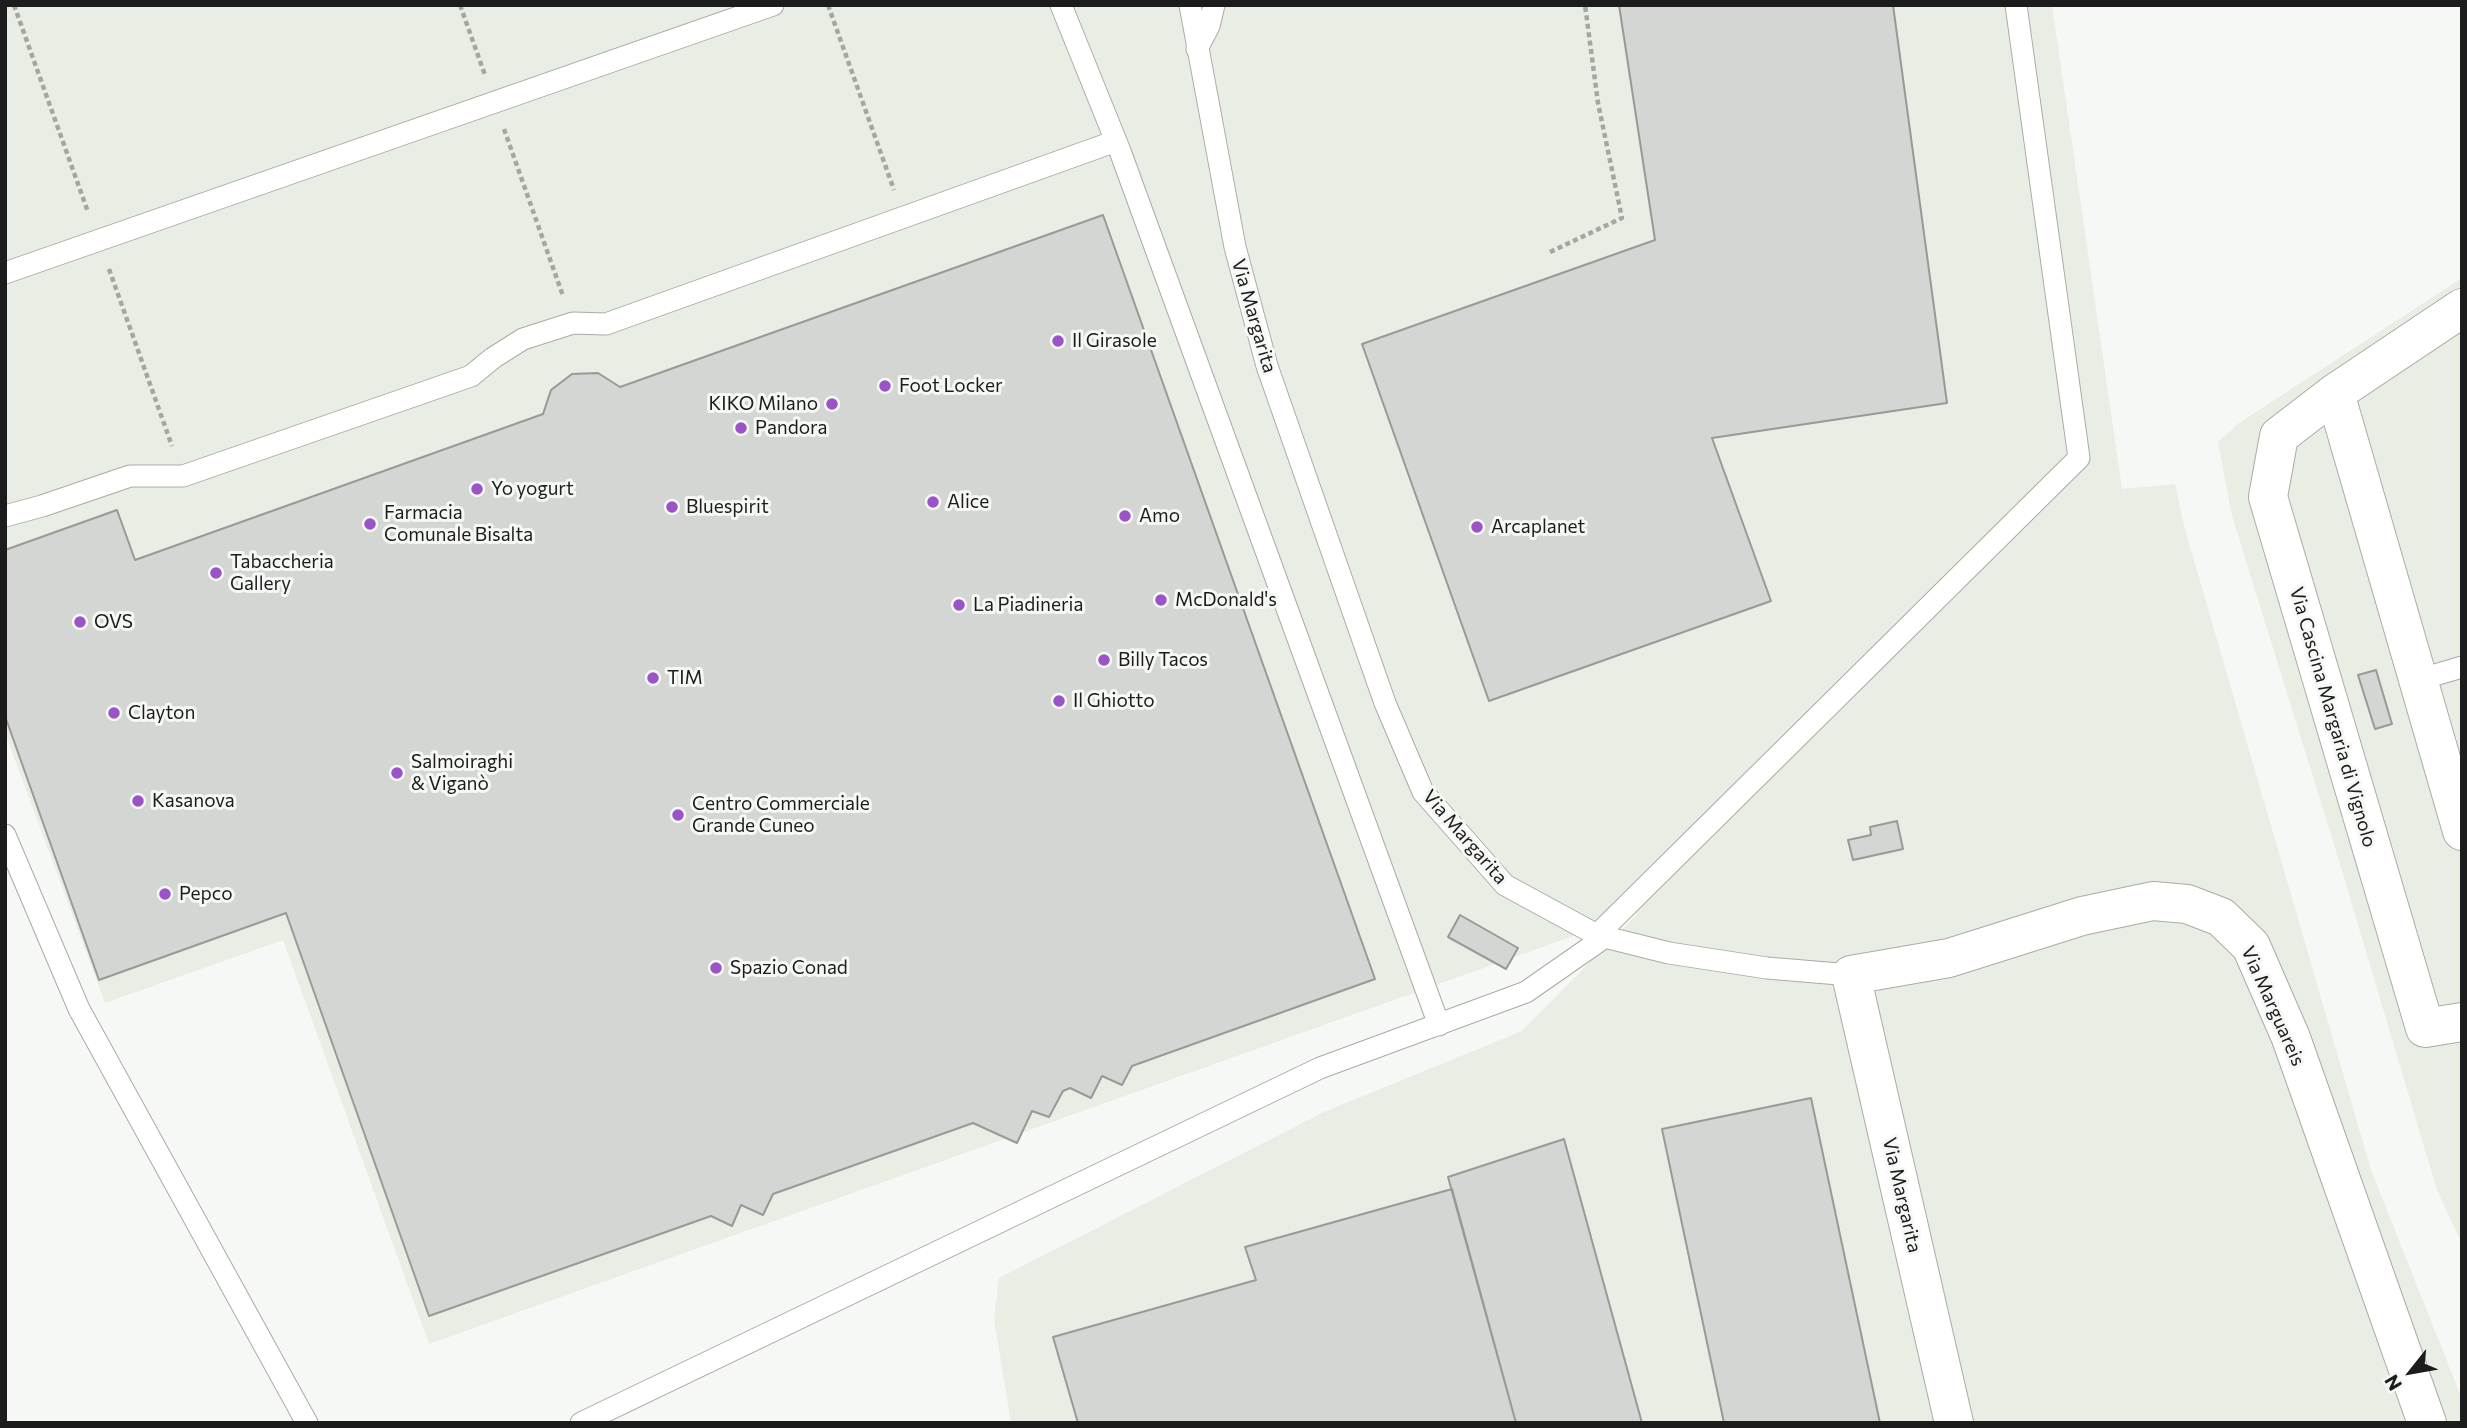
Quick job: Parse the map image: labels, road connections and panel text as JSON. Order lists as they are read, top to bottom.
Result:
{
  "streets": {
    "street": ["Via Margarita", "Via Cascina Margaria di Vignolo", "Via Marguareis"]
  },
  "crossings": [
    ["Via Margarita", "Via Marguareis"]
  ],
  "places": [
    "Il Girasole",
    "Foot Locker",
    "KIKO Milano",
    "Pandora",
    "Yo yogurt",
    "Alice",
    "Bluespirit",
    "Amo",
    "Farmacia Comunale Bisalta",
    "Arcaplanet",
    "Tabaccheria Gallery",
    "McDonald's",
    "La Piadineria",
    "OVS",
    "Billy Tacos",
    "TIM",
    "Il Ghiotto",
    "Clayton",
    "Salmoiraghi & Viganò",
    "Kasanova",
    "Centro Commerciale Grande Cuneo",
    "Pepco",
    "Spazio Conad"
  ],
  "north": "bottom left"
}
